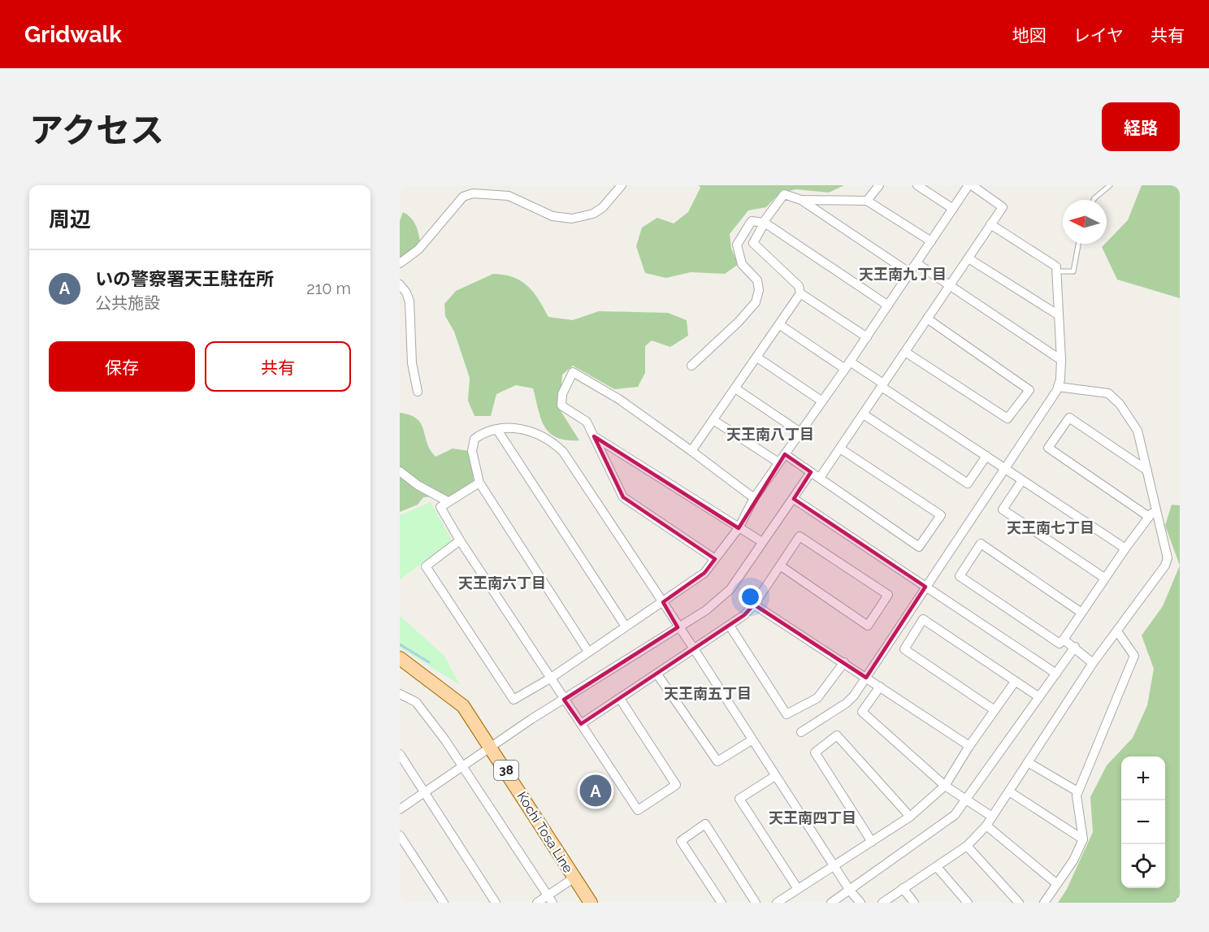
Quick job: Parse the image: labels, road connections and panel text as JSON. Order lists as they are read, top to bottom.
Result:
{
  "streets": {
    "main road": ["38", "Kochi Tosa Line"]
  },
  "districts": [
    "天王南九丁目",
    "天王南八丁目",
    "天王南七丁目",
    "天王南六丁目",
    "天王南五丁目",
    "天王南四丁目"
  ],
  "north": "left",
  "page": {
    "header": "Gridwalk",
    "nav": ["地図", "レイヤ", "共有"],
    "title": "アクセス",
    "buttons": [
      "経路",
      ["保存", "共有"]
    ],
    "heading": "周辺",
    "list": [
      {
        "mark": "A",
        "name": "いの警察署天王駐在所",
        "note": "公共施設",
        "value": "210 m"
      }
    ],
    "map_buttons": ["+", "−"],
    "pins": "A"
  }
}
